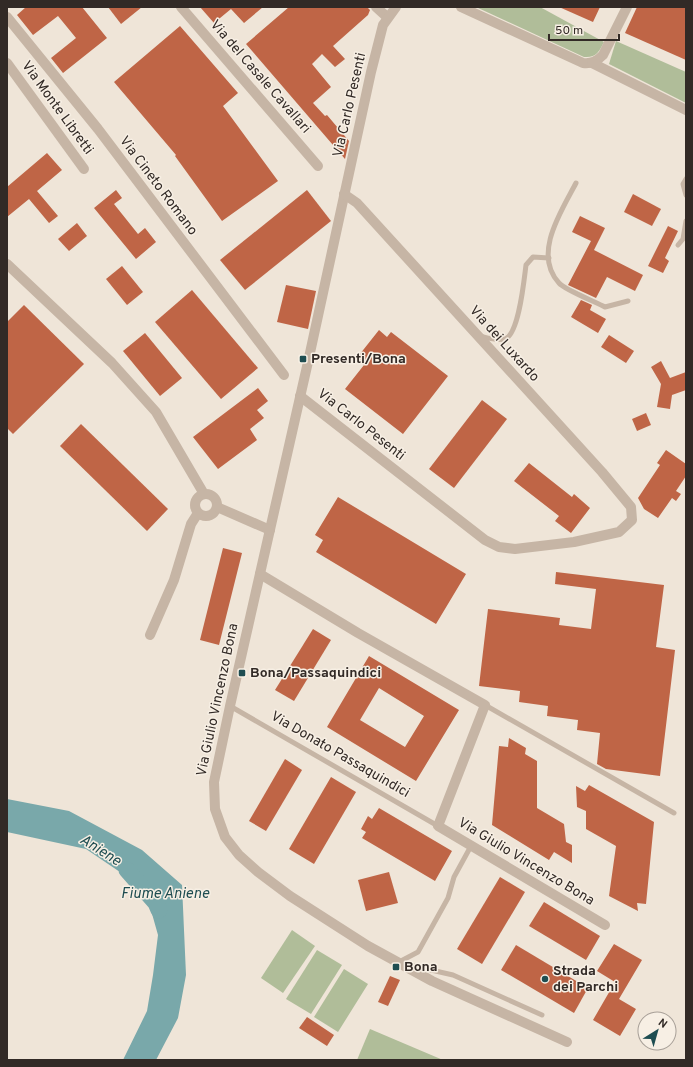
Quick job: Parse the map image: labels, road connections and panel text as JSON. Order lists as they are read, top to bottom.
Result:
{
  "streets": {
    "street": [
      "Via del Casale Cavallari",
      "Via Carlo Pesenti",
      "Via Monte Libretti",
      "Via Cineto Romano",
      "Via dei Luxardo",
      "Via Giulio Vincenzo Bona"
    ],
    "lane": ["Via Donato Passaquindici"]
  },
  "crossings": [
    ["Via Carlo Pesenti", "Via dei Luxardo"],
    ["Via Carlo Pesenti", "Via Giulio Vincenzo Bona"],
    ["Via Giulio Vincenzo Bona", "Via Donato Passaquindici"]
  ],
  "water": ["Aniene", "Fiume Aniene"],
  "places": {
    "transit": ["Presenti/Bona", "Bona/Passaquindici", "Bona"],
    "other": ["Strada dei Parchi"]
  },
  "scale_bar": "50 m",
  "north": "top right"
}
